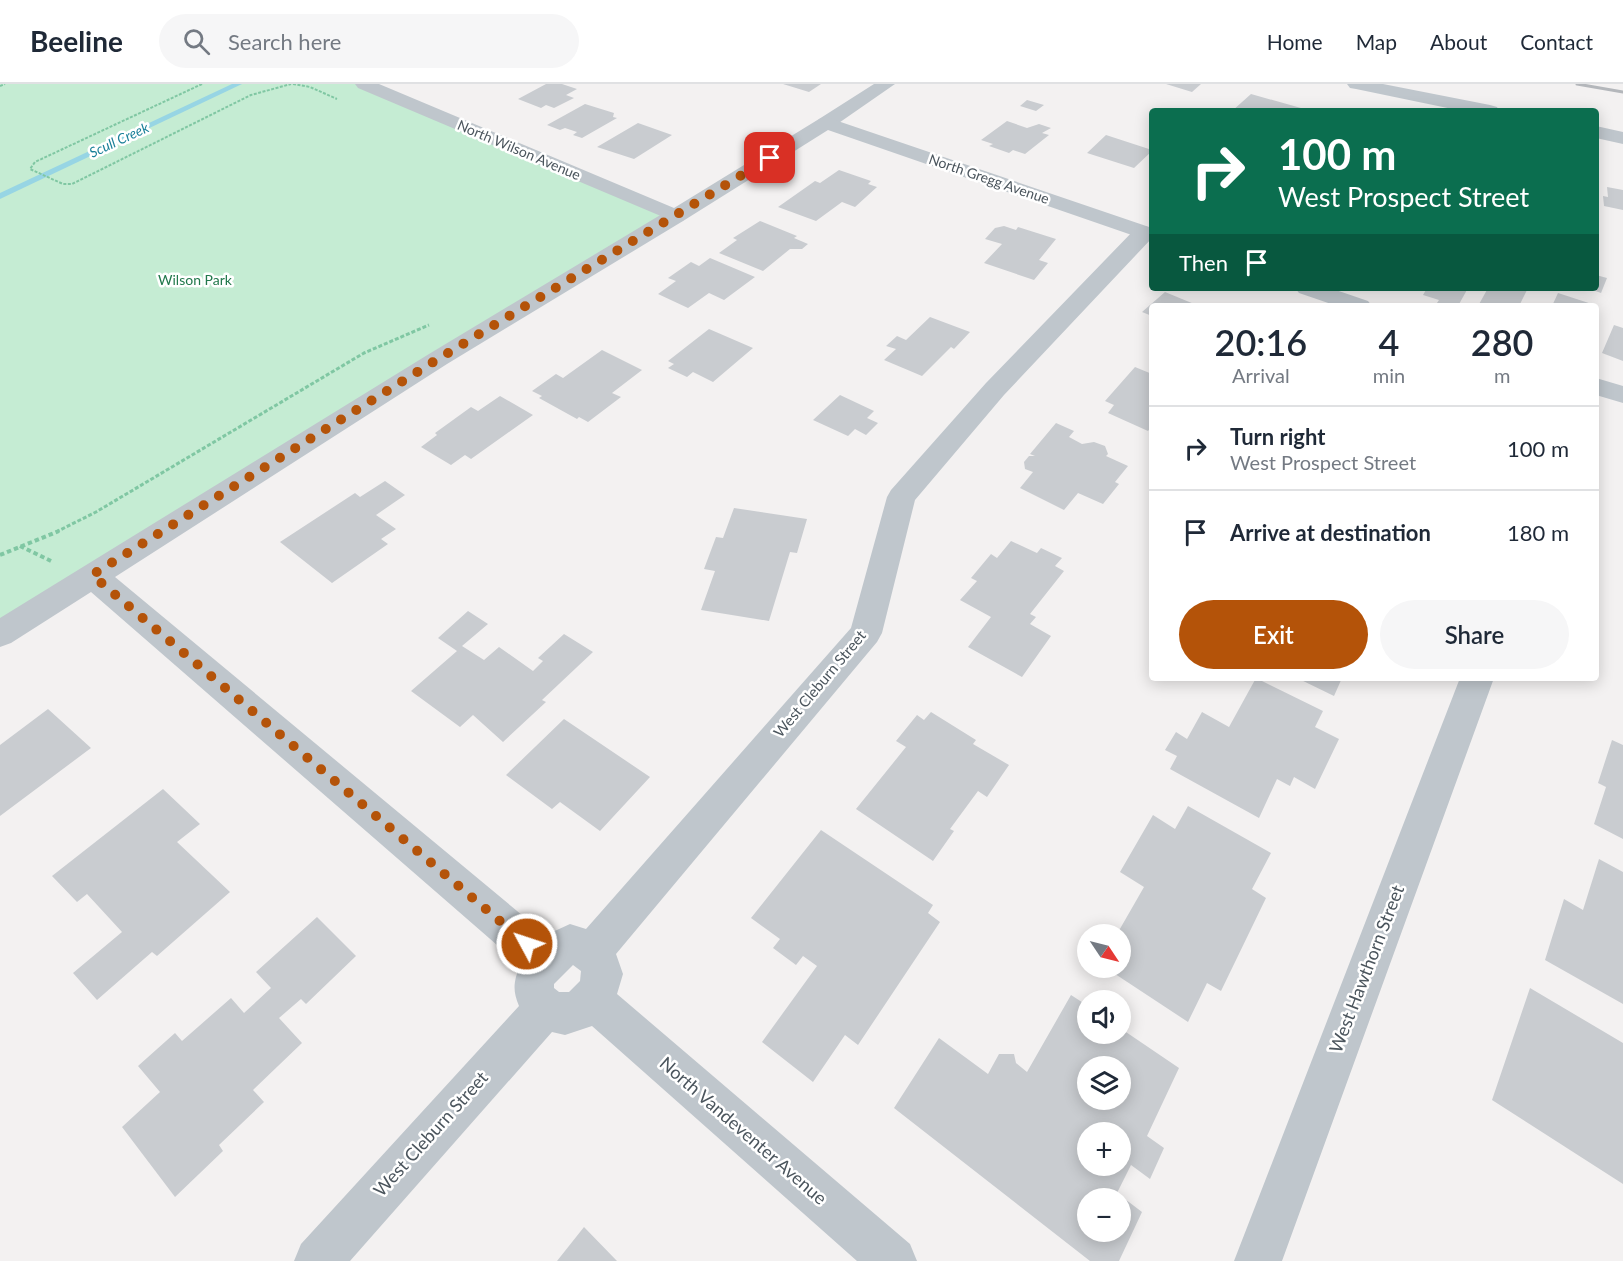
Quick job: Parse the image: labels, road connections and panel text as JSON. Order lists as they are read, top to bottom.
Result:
{
  "streets": {
    "street": [
      "North Wilson Avenue",
      "North Gregg Avenue",
      "West Cleburn Street",
      "West Hawthorn Street",
      "North Vandeventer Avenue"
    ]
  },
  "crossings": [
    ["North Gregg Avenue", "West Cleburn Street"],
    ["West Cleburn Street", "North Vandeventer Avenue"]
  ],
  "water": ["Scull Creek"],
  "parks": ["Wilson Park"],
  "north": "bottom right",
  "page": {
    "header": "Beeline",
    "search": "Search here",
    "nav": [
      "Home",
      "Map",
      "About",
      "Contact"
    ],
    "turn": ["100 m", "West Prospect Street"],
    "then": "Then",
    "eta": [
      "20:16",
      "Arrival",
      "4",
      "min",
      "280",
      "m"
    ],
    "list": [
      {
        "name": "Turn right",
        "note": "West Prospect Street",
        "value": "100 m"
      },
      {
        "name": "Arrive at destination",
        "value": "180 m"
      }
    ],
    "buttons": ["Exit", "Share"],
    "map_buttons": ["+", "−"]
  }
}
